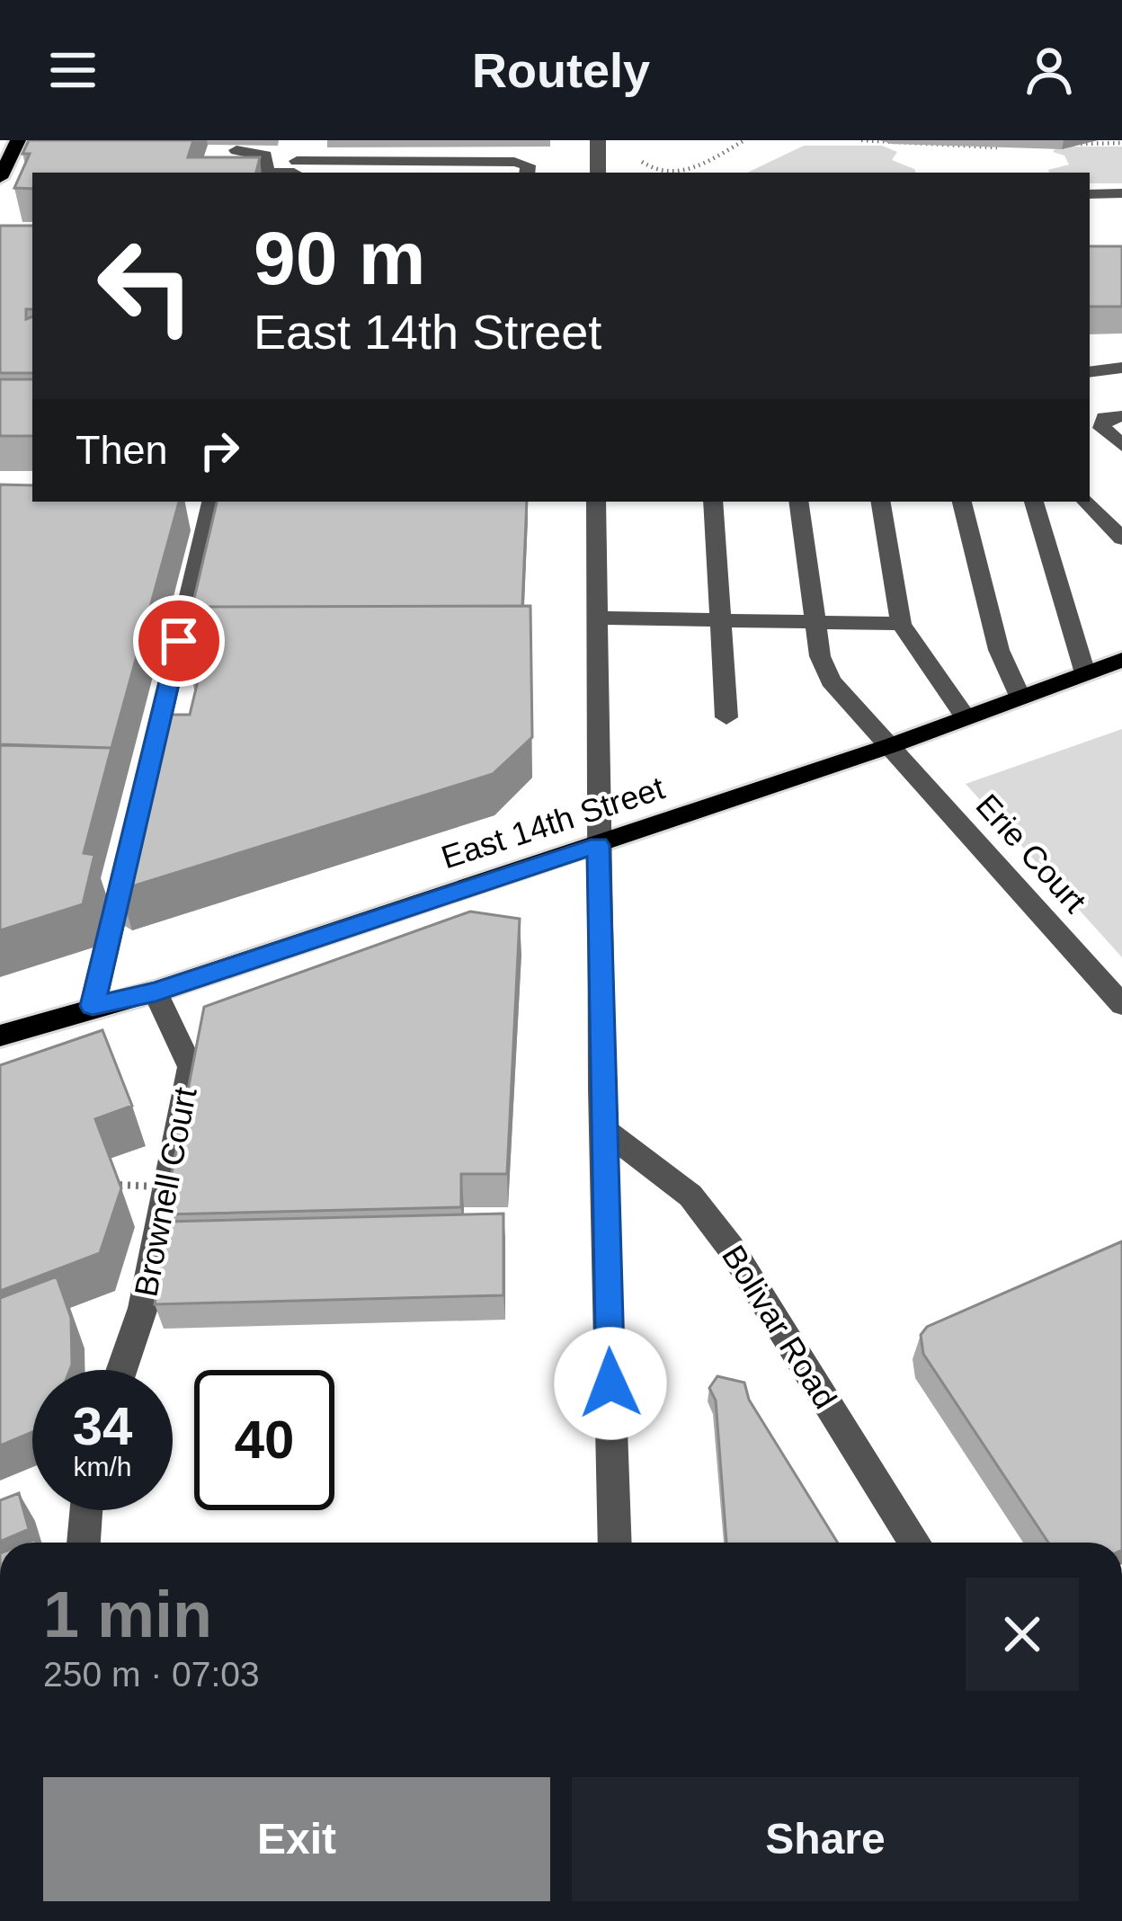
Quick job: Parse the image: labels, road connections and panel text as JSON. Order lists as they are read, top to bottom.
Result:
{
  "streets": {
    "main road": ["East 14th Street"],
    "street": ["Erie Court", "Brownell Court", "Bolivar Road"]
  },
  "crossings": [
    ["East 14th Street", "Erie Court"],
    ["East 14th Street", "Brownell Court"]
  ],
  "page": {
    "header": "Routely",
    "turn": ["90 m", "East 14th Street"],
    "then": "Then",
    "speed": "34 km/h",
    "limit": "40",
    "heading": ["1 min", "250 m · 07:03"],
    "buttons": ["Exit", "Share"]
  }
}
